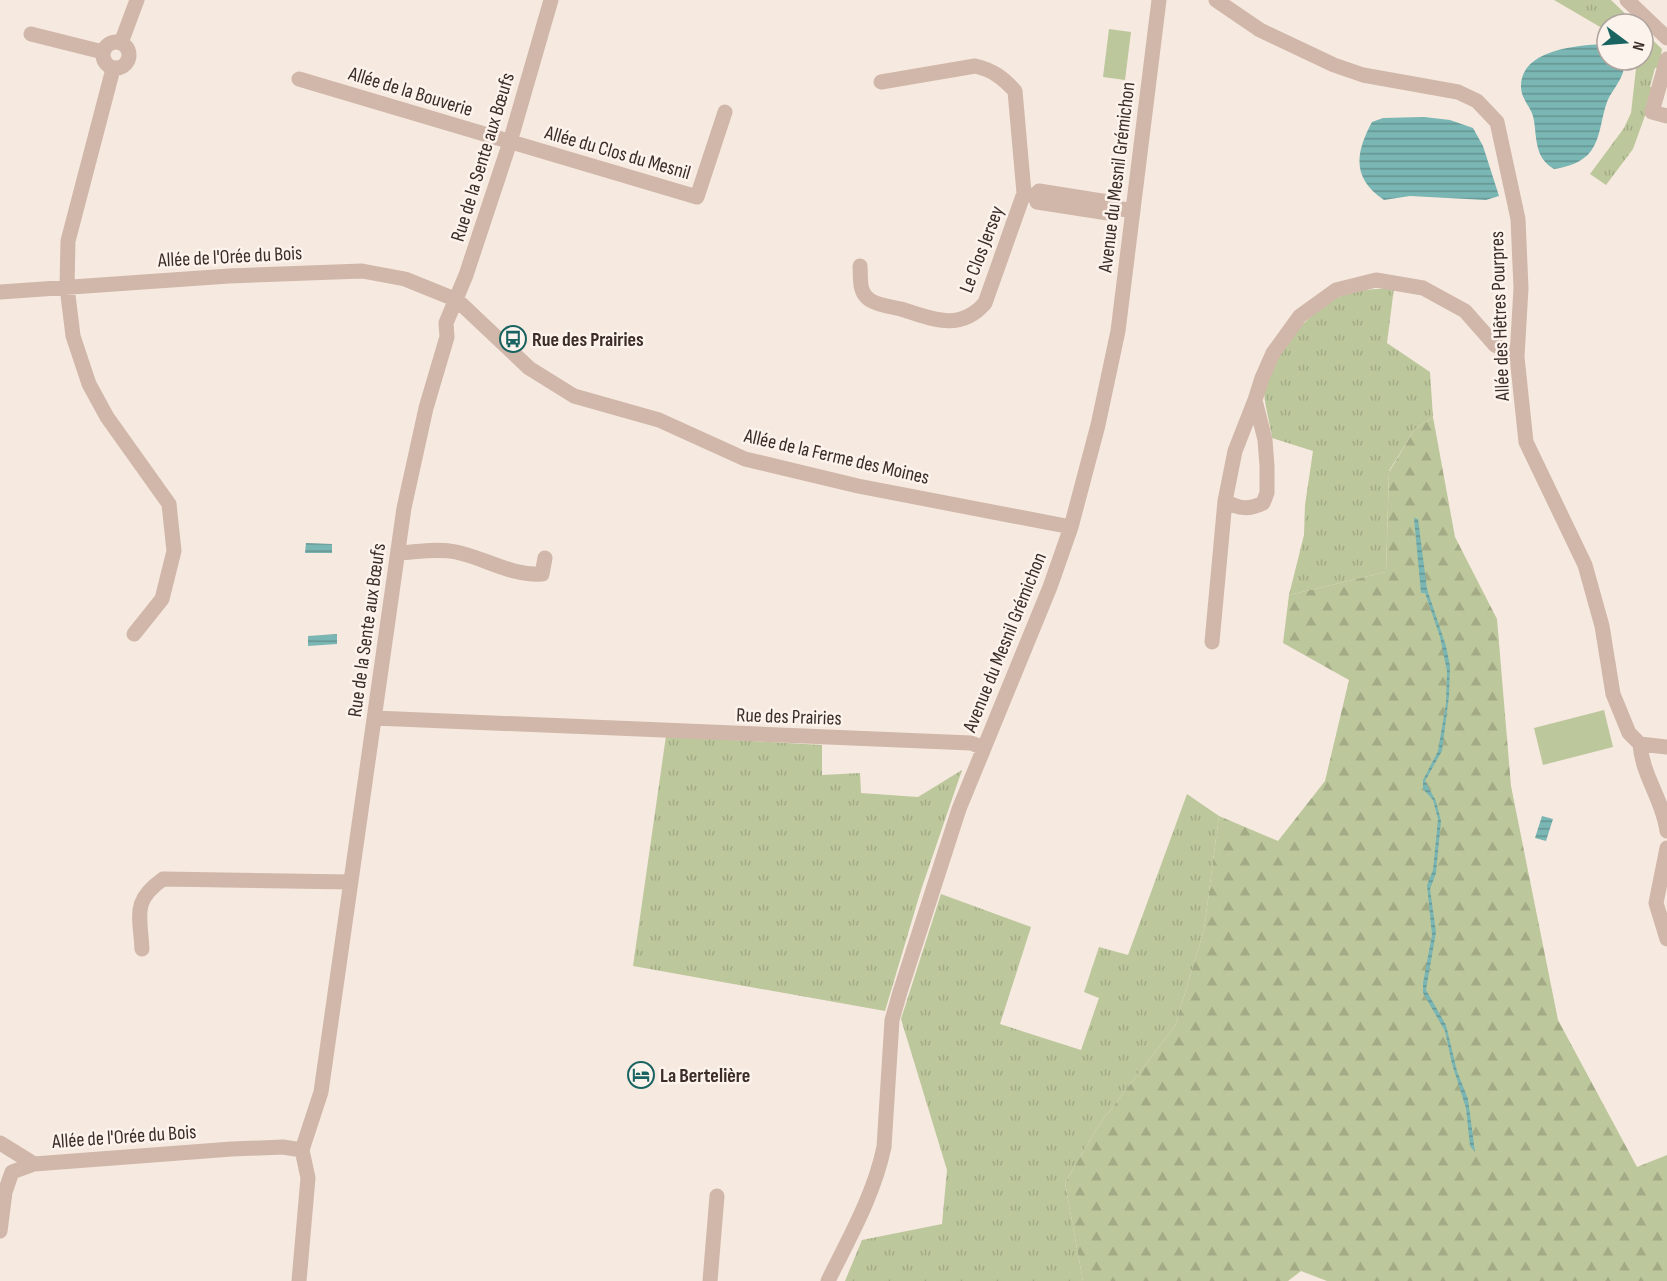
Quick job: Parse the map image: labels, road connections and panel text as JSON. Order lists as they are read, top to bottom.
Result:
{
  "streets": {
    "street": [
      "Allée de la Bouverie",
      "Allée du Clos du Mesnil",
      "Rue de la Sente aux Bœufs",
      "Avenue du Mesnil Grémichon",
      "Le Clos Jersey",
      "Allée de l'Orée du Bois",
      "Allée des Hêtres Pourpres",
      "Allée de la Ferme des Moines",
      "Rue des Prairies"
    ]
  },
  "crossings": [
    ["Allée de la Bouverie", "Allée du Clos du Mesnil"],
    ["Allée de la Bouverie", "Rue de la Sente aux Bœufs"],
    ["Allée du Clos du Mesnil", "Rue de la Sente aux Bœufs"],
    ["Rue de la Sente aux Bœufs", "Allée de l'Orée du Bois"],
    ["Rue de la Sente aux Bœufs", "Allée de la Ferme des Moines"],
    ["Rue de la Sente aux Bœufs", "Rue des Prairies"],
    ["Avenue du Mesnil Grémichon", "Allée de la Ferme des Moines"],
    ["Avenue du Mesnil Grémichon", "Rue des Prairies"],
    ["Allée de l'Orée du Bois", "Allée de la Ferme des Moines"]
  ],
  "places": {
    "bus stop": ["Rue des Prairies"],
    "hotel": ["La Bertelière"]
  },
  "north": "right"
}
